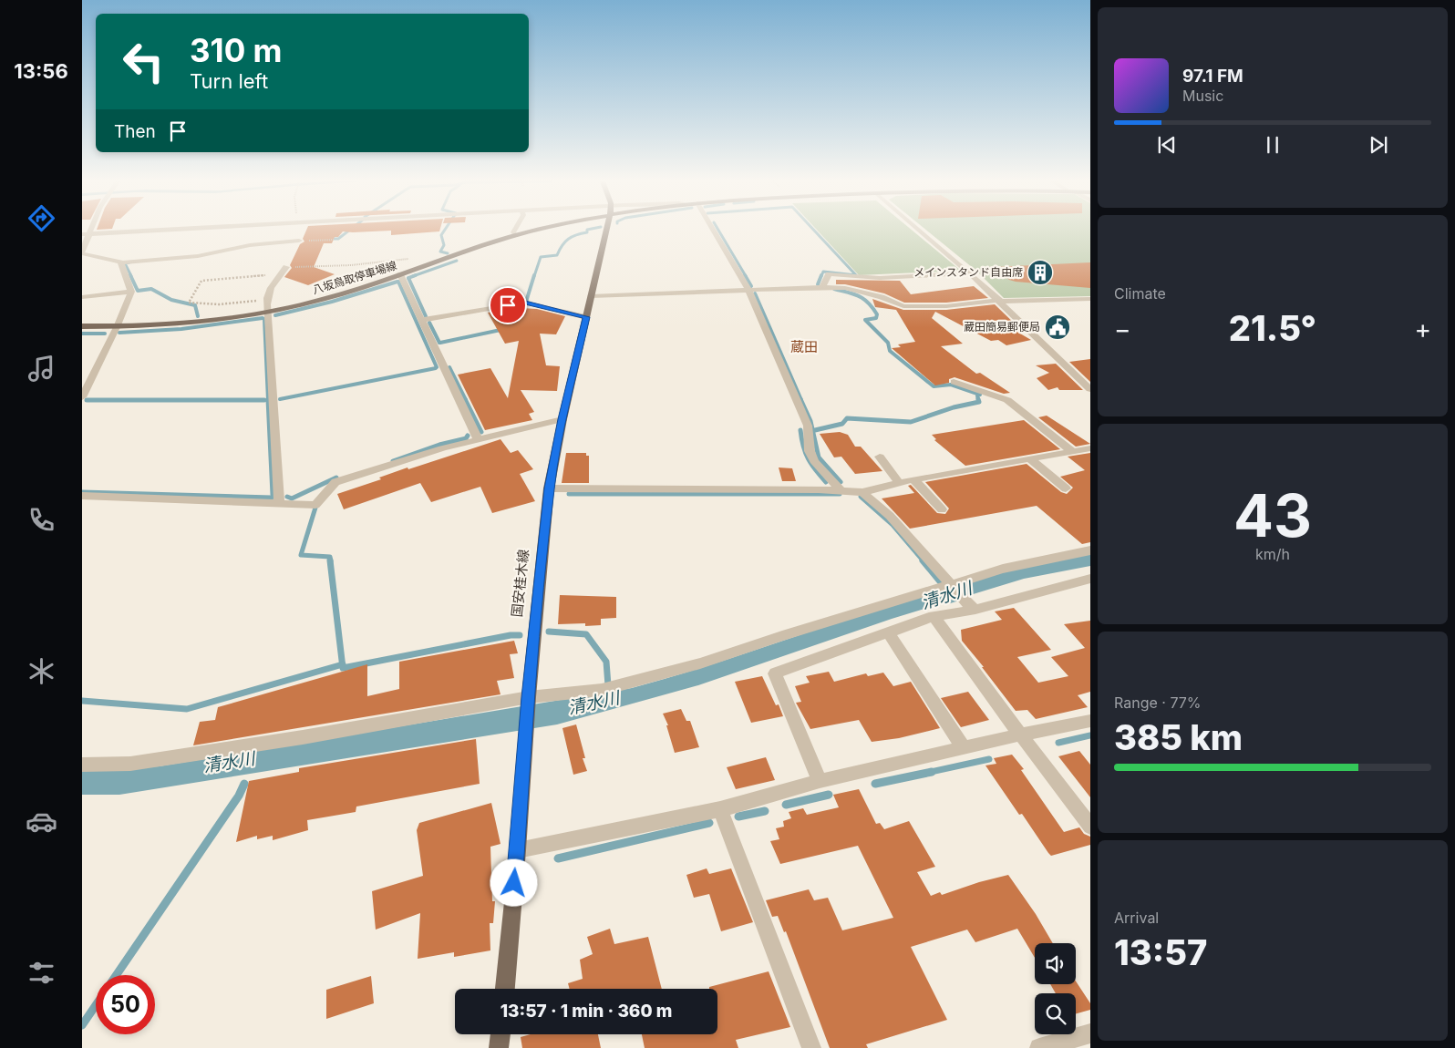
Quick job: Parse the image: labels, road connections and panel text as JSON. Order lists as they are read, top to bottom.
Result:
{
  "streets": {
    "main road": ["八坂鳥取停車場線", "国安桂木線"]
  },
  "districts": ["蔵田"],
  "water": ["清水川"],
  "places": {
    "building": ["メインスタンド自由席"],
    "public building": ["蔵田簡易郵便局"]
  },
  "page": {
    "tabs": "13:56",
    "turn": ["310 m", "Turn left"],
    "song": ["97.1 FM", "Music"],
    "then": "Then",
    "tile": [
      "Climate",
      ["43", "km/h"],
      ["Range · 77%", "385 km"],
      ["Arrival", "13:57"]
    ],
    "heat": ["−", "21.5°", "+"],
    "limit": "50",
    "trip": "13:57 · 1 min · 360 m"
  }
}
